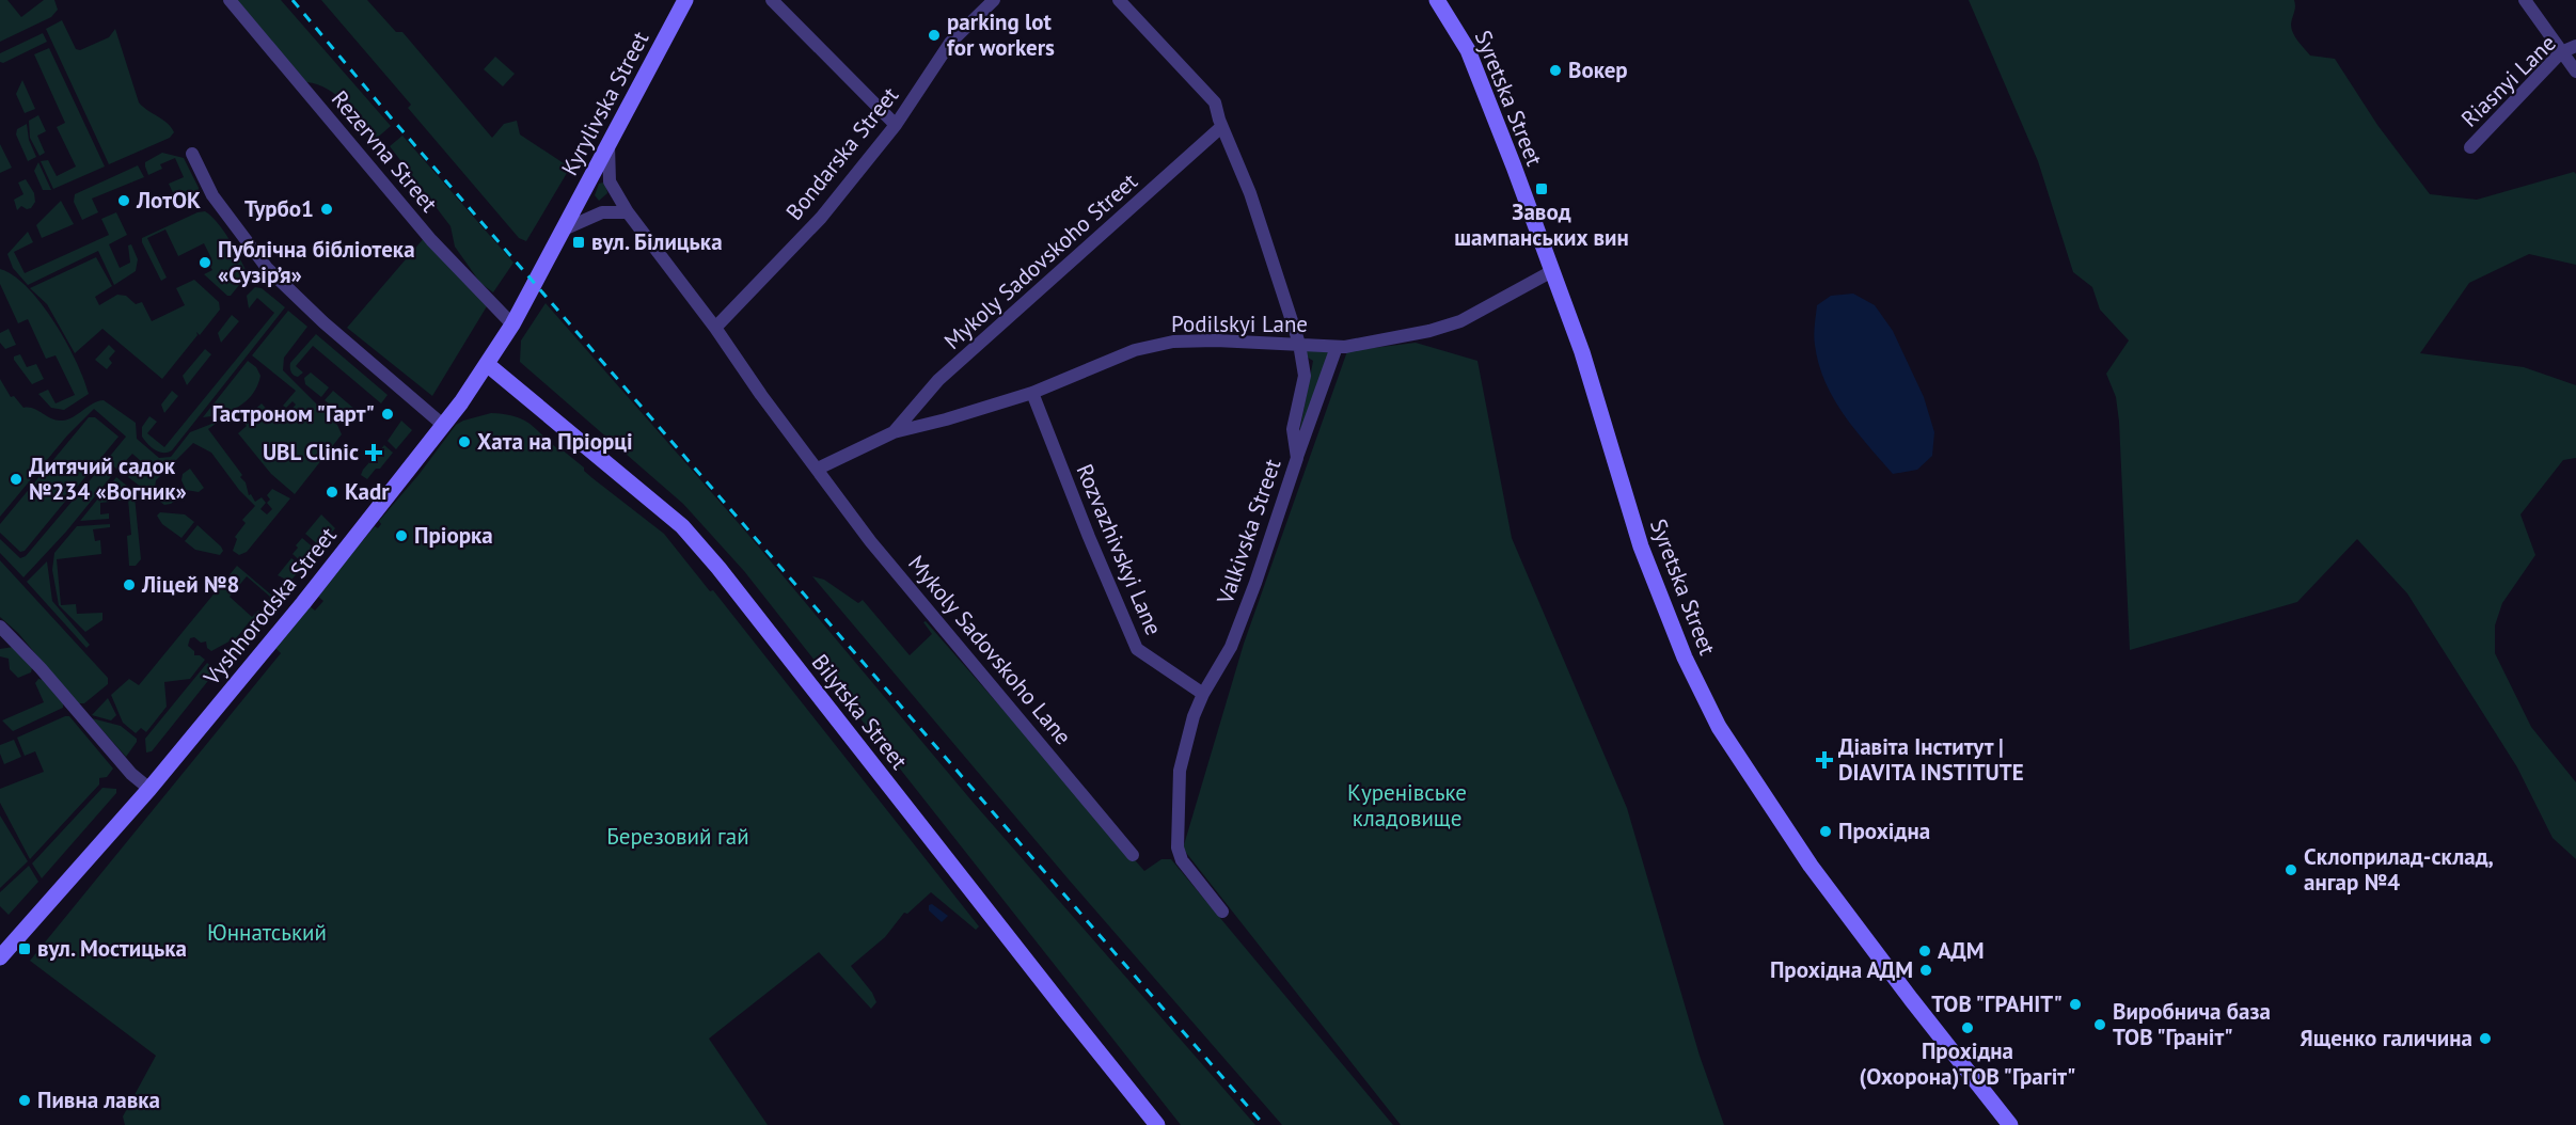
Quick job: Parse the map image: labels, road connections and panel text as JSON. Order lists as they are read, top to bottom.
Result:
{
  "streets": {
    "main road": [
      "Syretska Street",
      "Kyrylivska Street",
      "Vyshhorodska Street",
      "Bilytska Street"
    ],
    "street": [
      "Riasnyi Lane",
      "Rezervna Street",
      "Bondarska Street",
      "Mykoly Sadovskoho Street",
      "Podilskyi Lane",
      "Valkivska Street",
      "Rozvazhivskyi Lane",
      "Mykoly Sadovskoho Lane"
    ]
  },
  "crossings": [
    ["Syretska Street", "Podilskyi Lane"],
    ["Kyrylivska Street", "Vyshhorodska Street"],
    ["Rezervna Street", "Vyshhorodska Street"],
    ["Mykoly Sadovskoho Street", "Podilskyi Lane"],
    ["Mykoly Sadovskoho Street", "Valkivska Street"],
    ["Podilskyi Lane", "Valkivska Street"],
    ["Podilskyi Lane", "Rozvazhivskyi Lane"],
    ["Podilskyi Lane", "Mykoly Sadovskoho Lane"],
    ["Valkivska Street", "Rozvazhivskyi Lane"],
    ["Vyshhorodska Street", "Bilytska Street"]
  ],
  "parks": ["Куренівське кладовище", "Березовий гай", "Юннатський"],
  "places": {
    "other": [
      "parking lot for workers",
      "Вокер",
      "ЛотОК",
      "Турбо1",
      "Публічна бібліотека «Сузір’я»",
      "Гастроном \"Гарт\"",
      "Хата на Пріорці",
      "Дитячий садок №234 «Вогник»",
      "Kadr",
      "Пріорка",
      "Ліцей №8",
      "Прохідна",
      "Склоприлад-склад, ангар №4",
      "АДМ",
      "Прохідна АДМ",
      "ТОВ \"ГРАНІТ\"",
      "Виробнича база ТОВ \"Граніт\"",
      "Прохідна (Охорона)ТОВ \"Грагіт\"",
      "Ященко галичина",
      "Пивна лавка"
    ],
    "transit": ["Завод шампанських вин", "вул. Білицька", "вул. Мостицька"],
    "health": ["UBL Clinic", "Діавіта Інститут | DIAVITA INSTITUTE"]
  }
}
